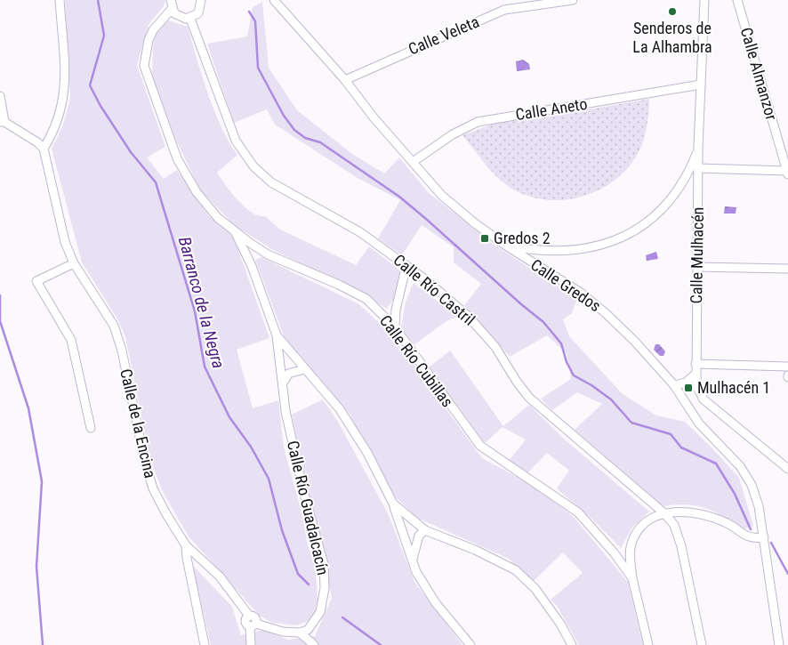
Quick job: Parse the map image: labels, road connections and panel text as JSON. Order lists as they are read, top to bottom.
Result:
{
  "streets": {
    "street": [
      "Calle Veleta",
      "Calle Almanzor",
      "Calle Aneto",
      "Calle Mulhacén",
      "Calle Gredos",
      "Calle Río Castril",
      "Calle Río Cubillas",
      "Calle de la Encina",
      "Calle Río Guadalcacín"
    ]
  },
  "crossings": [
    ["Calle Veleta", "Calle Gredos"],
    ["Calle Aneto", "Calle Mulhacén"],
    ["Calle Aneto", "Calle Gredos"],
    ["Calle Río Cubillas", "Calle Río Guadalcacín"]
  ],
  "water": ["Barranco de la Negra"],
  "places": {
    "other": ["Senderos de La Alhambra"],
    "transit": ["Gredos 2", "Mulhacén 1"]
  }
}
